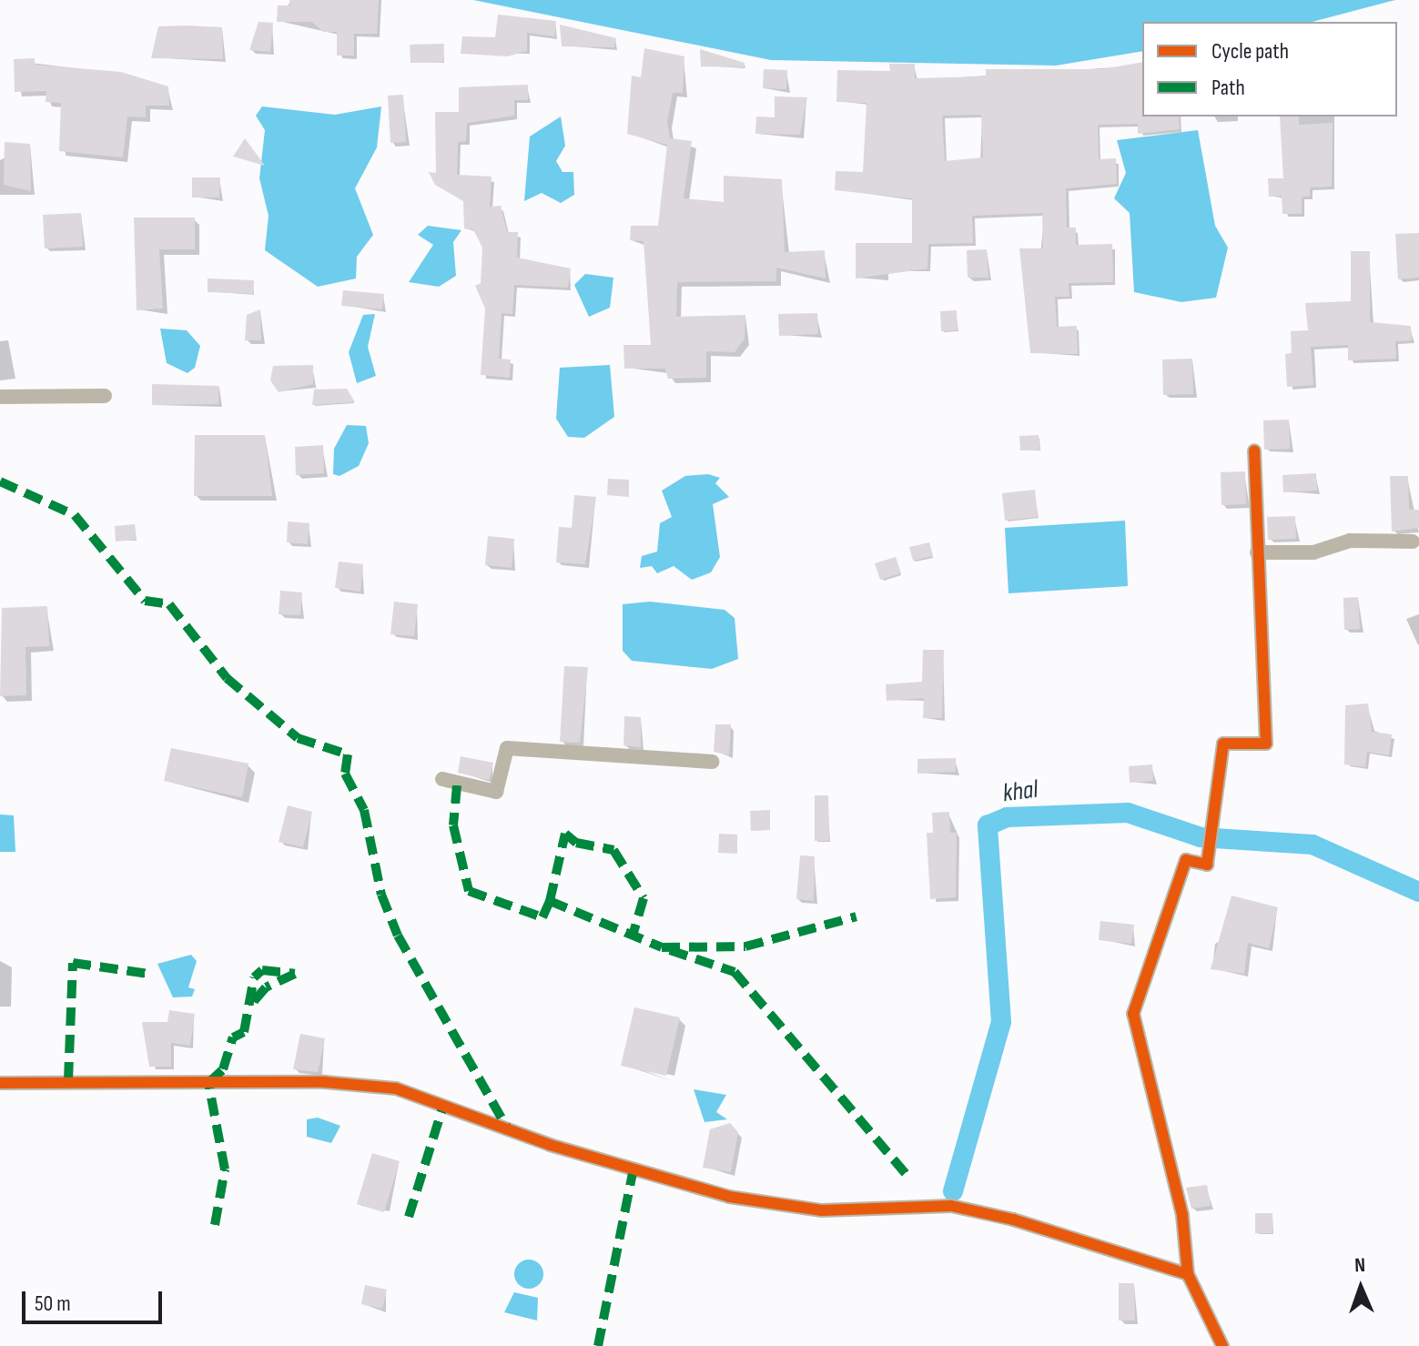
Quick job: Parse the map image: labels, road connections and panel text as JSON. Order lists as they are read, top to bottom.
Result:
{
  "water": ["khal"],
  "legend": ["Cycle path", "Path"],
  "scale_bar": "50 m",
  "north": "top"
}
